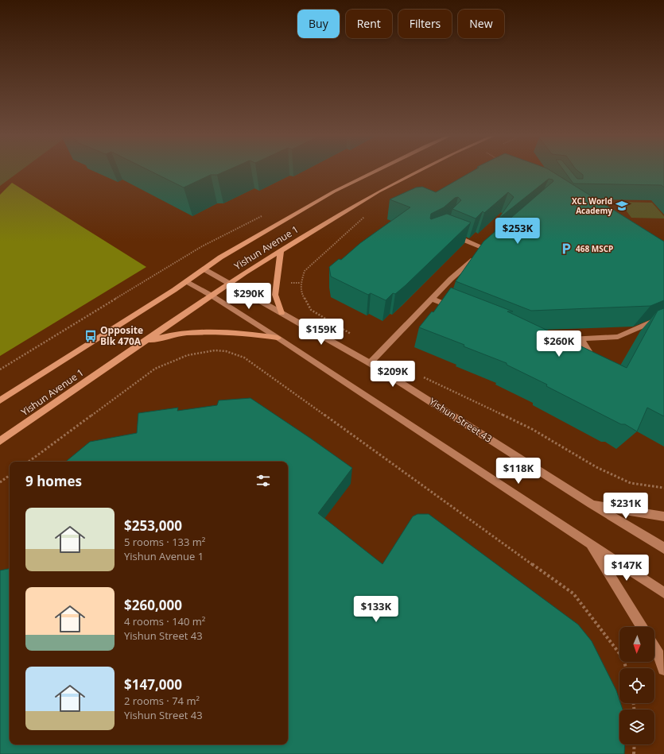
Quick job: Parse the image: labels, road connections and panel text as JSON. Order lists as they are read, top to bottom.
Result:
{
  "streets": {
    "main road": ["Yishun Avenue 1"],
    "street": ["Yishun Street 43"]
  },
  "crossings": [
    ["Yishun Avenue 1", "Yishun Street 43"]
  ],
  "places": {
    "school or university": ["XCL World Academy"],
    "parking": ["468 MSCP"],
    "bus stop": ["Opposite Blk 470A"]
  },
  "north": "bottom",
  "page": {
    "chip": [
      "Buy",
      "Rent",
      "Filters",
      "New"
    ],
    "price": [
      "$253K",
      "$290K",
      "$159K",
      "$260K",
      "$209K",
      "$118K",
      "$231K",
      "$147K",
      "$133K"
    ],
    "heading": "9 homes",
    "list": [
      {
        "name": "$253,000",
        "note": "5 rooms · 133 m² · Yishun Avenue 1"
      },
      {
        "name": "$260,000",
        "note": "4 rooms · 140 m² · Yishun Street 43"
      },
      {
        "name": "$147,000",
        "note": "2 rooms · 74 m² · Yishun Street 43"
      }
    ]
  }
}
